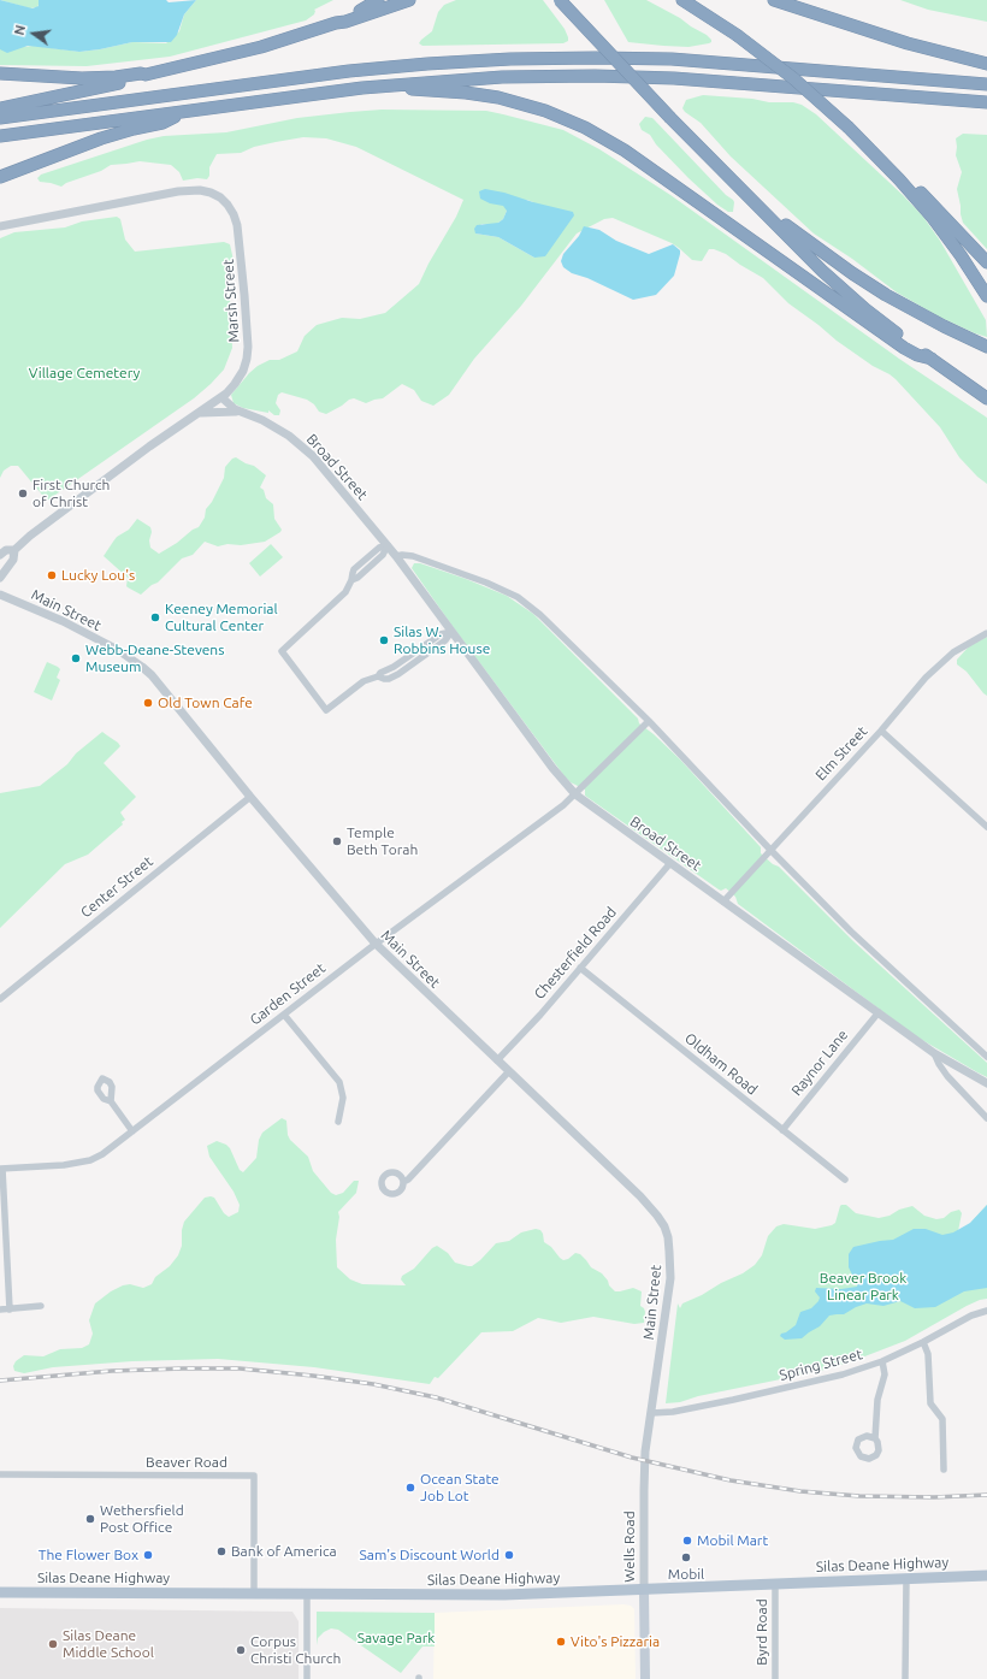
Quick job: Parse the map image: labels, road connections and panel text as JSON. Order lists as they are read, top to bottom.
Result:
{
  "streets": {
    "main road": ["Wells Road", "Silas Deane Highway"],
    "street": [
      "Marsh Street",
      "Broad Street",
      "Main Street",
      "Elm Street",
      "Center Street",
      "Chesterfield Road",
      "Garden Street",
      "Raynor Lane",
      "Oldham Road",
      "Spring Street",
      "Beaver Road",
      "Byrd Road"
    ]
  },
  "crossings": [
    ["Marsh Street", "Broad Street"],
    ["Broad Street", "Elm Street"],
    ["Broad Street", "Chesterfield Road"],
    ["Broad Street", "Garden Street"],
    ["Broad Street", "Raynor Lane"],
    ["Main Street", "Center Street"],
    ["Main Street", "Chesterfield Road"],
    ["Main Street", "Garden Street"],
    ["Main Street", "Spring Street"],
    ["Main Street", "Wells Road"],
    ["Chesterfield Road", "Oldham Road"],
    ["Raynor Lane", "Oldham Road"],
    ["Spring Street", "Wells Road"],
    ["Beaver Road", "Silas Deane Highway"],
    ["Wells Road", "Silas Deane Highway"],
    ["Silas Deane Highway", "Byrd Road"]
  ],
  "parks": ["Village Cemetery", "Beaver Brook Linear Park", "Savage Park"],
  "places": [
    "First Church of Christ",
    "Lucky Lou's",
    "Keeney Memorial Cultural Center",
    "Silas W. Robbins House",
    "Webb-Deane-Stevens Museum",
    "Old Town Cafe",
    "Temple Beth Torah",
    "Ocean State Job Lot",
    "Wethersfield Post Office",
    "Mobil Mart",
    "Bank of America",
    "The Flower Box",
    "Sam's Discount World",
    "Mobil",
    "Vito's Pizzaria",
    "Silas Deane Middle School",
    "Corpus Christi Church"
  ],
  "north": "left"
}
